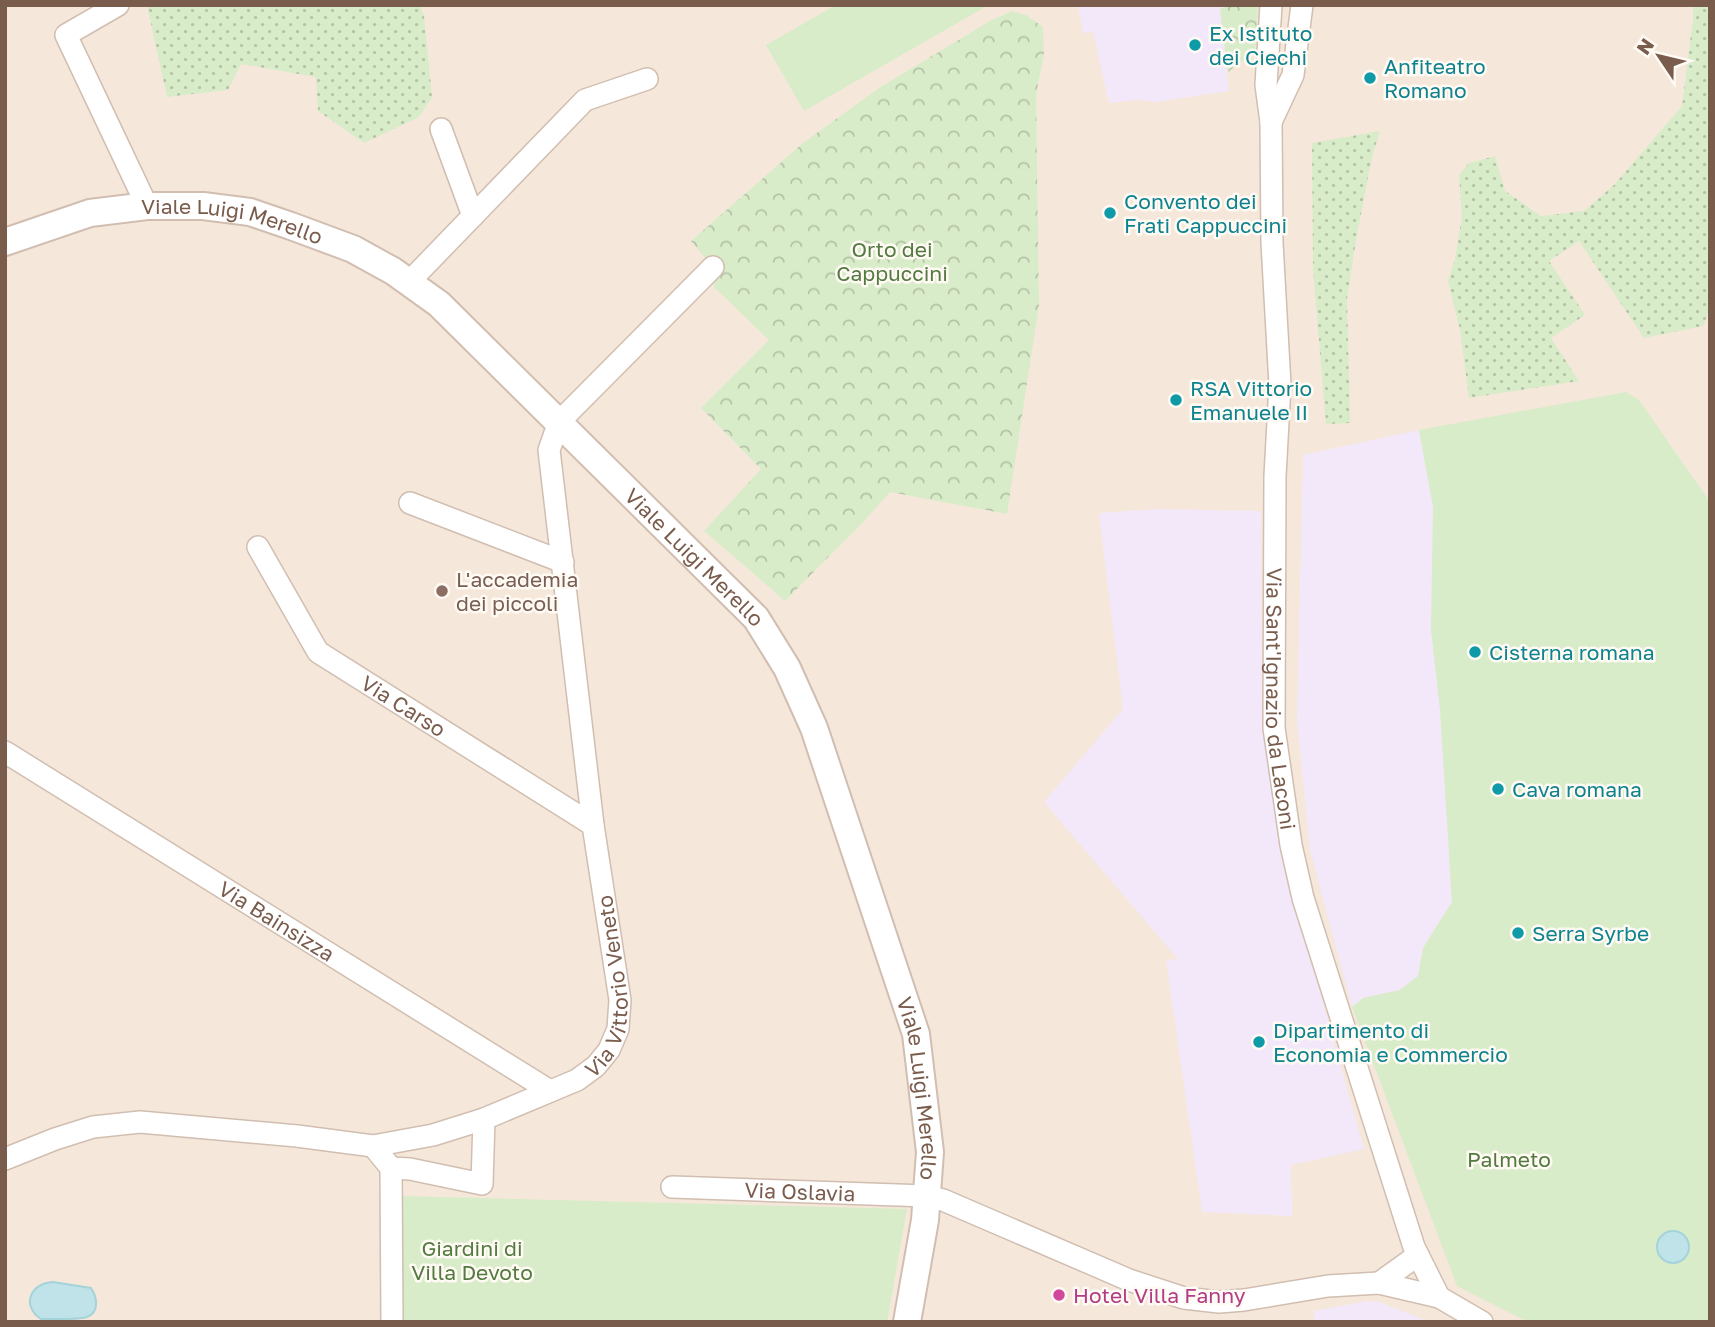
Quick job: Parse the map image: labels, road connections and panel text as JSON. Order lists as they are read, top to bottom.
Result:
{
  "streets": {
    "street": [
      "Viale Luigi Merello",
      "Via Sant'Ignazio da Laconi",
      "Via Carso",
      "Via Bainsizza",
      "Via Vittorio Veneto",
      "Via Oslavia"
    ]
  },
  "crossings": [
    ["Viale Luigi Merello", "Via Vittorio Veneto"],
    ["Viale Luigi Merello", "Via Oslavia"],
    ["Via Sant'Ignazio da Laconi", "Via Oslavia"],
    ["Via Carso", "Via Vittorio Veneto"],
    ["Via Bainsizza", "Via Vittorio Veneto"]
  ],
  "parks": ["Orto dei Cappuccini", "Palmeto", "Giardini di Villa Devoto"],
  "places": [
    "Ex Istituto dei Ciechi",
    "Anfiteatro Romano",
    "Convento dei Frati Cappuccini",
    "RSA Vittorio Emanuele II",
    "L'accademia dei piccoli",
    "Cisterna romana",
    "Cava romana",
    "Serra Syrbe",
    "Dipartimento di Economia e Commercio",
    "Hotel Villa Fanny"
  ],
  "north": "top left"
}
